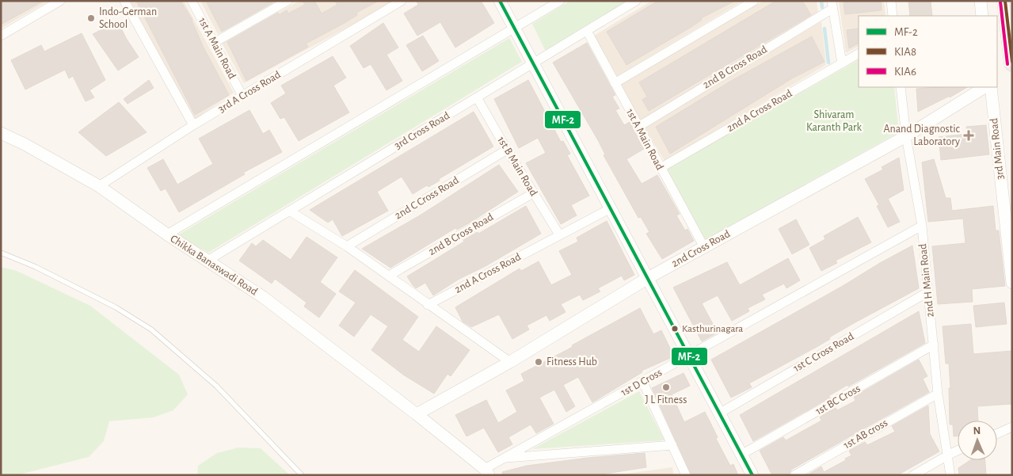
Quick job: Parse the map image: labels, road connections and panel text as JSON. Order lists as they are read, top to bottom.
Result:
{
  "streets": {
    "main road": ["3rd Main Road", "2nd Cross Road", "Chikka Banaswadi Road"],
    "street": [
      "1st A Main Road",
      "2nd B Cross Road",
      "3rd A Cross Road",
      "2nd A Cross Road",
      "3rd Cross Road",
      "1st B Main Road",
      "2nd C Cross Road",
      "2nd H Main Road",
      "1st C Cross Road",
      "1st D Cross",
      "1st BC Cross",
      "1st AB cross"
    ]
  },
  "crossings": [
    ["1st A Main Road", "2nd B Cross Road"],
    ["1st A Main Road", "3rd A Cross Road"],
    ["1st A Main Road", "2nd A Cross Road"],
    ["1st A Main Road", "3rd Cross Road"],
    ["1st A Main Road", "2nd Cross Road"],
    ["2nd B Cross Road", "1st B Main Road"],
    ["3rd A Cross Road", "Chikka Banaswadi Road"],
    ["2nd A Cross Road", "1st B Main Road"],
    ["3rd Cross Road", "1st B Main Road"],
    ["3rd Cross Road", "Chikka Banaswadi Road"],
    ["1st B Main Road", "2nd C Cross Road"],
    ["2nd Cross Road", "Chikka Banaswadi Road"],
    ["2nd Cross Road", "2nd H Main Road"],
    ["Chikka Banaswadi Road", "1st D Cross"],
    ["2nd H Main Road", "1st C Cross Road"],
    ["2nd H Main Road", "1st D Cross"],
    ["2nd H Main Road", "1st BC Cross"],
    ["2nd H Main Road", "1st AB cross"]
  ],
  "parks": ["Shivaram Karanth Park"],
  "places": {
    "other": [
      "Indo-German School",
      "Kasthurinagara",
      "Fitness Hub",
      "J L Fitness"
    ],
    "health": ["Anand Diagnostic Laboratory"]
  },
  "lines": ["transit line MF-2", "transit line KIA8", "transit line KIA6"],
  "legend": ["MF-2", "KIA8", "KIA6"],
  "north": "top"
}
